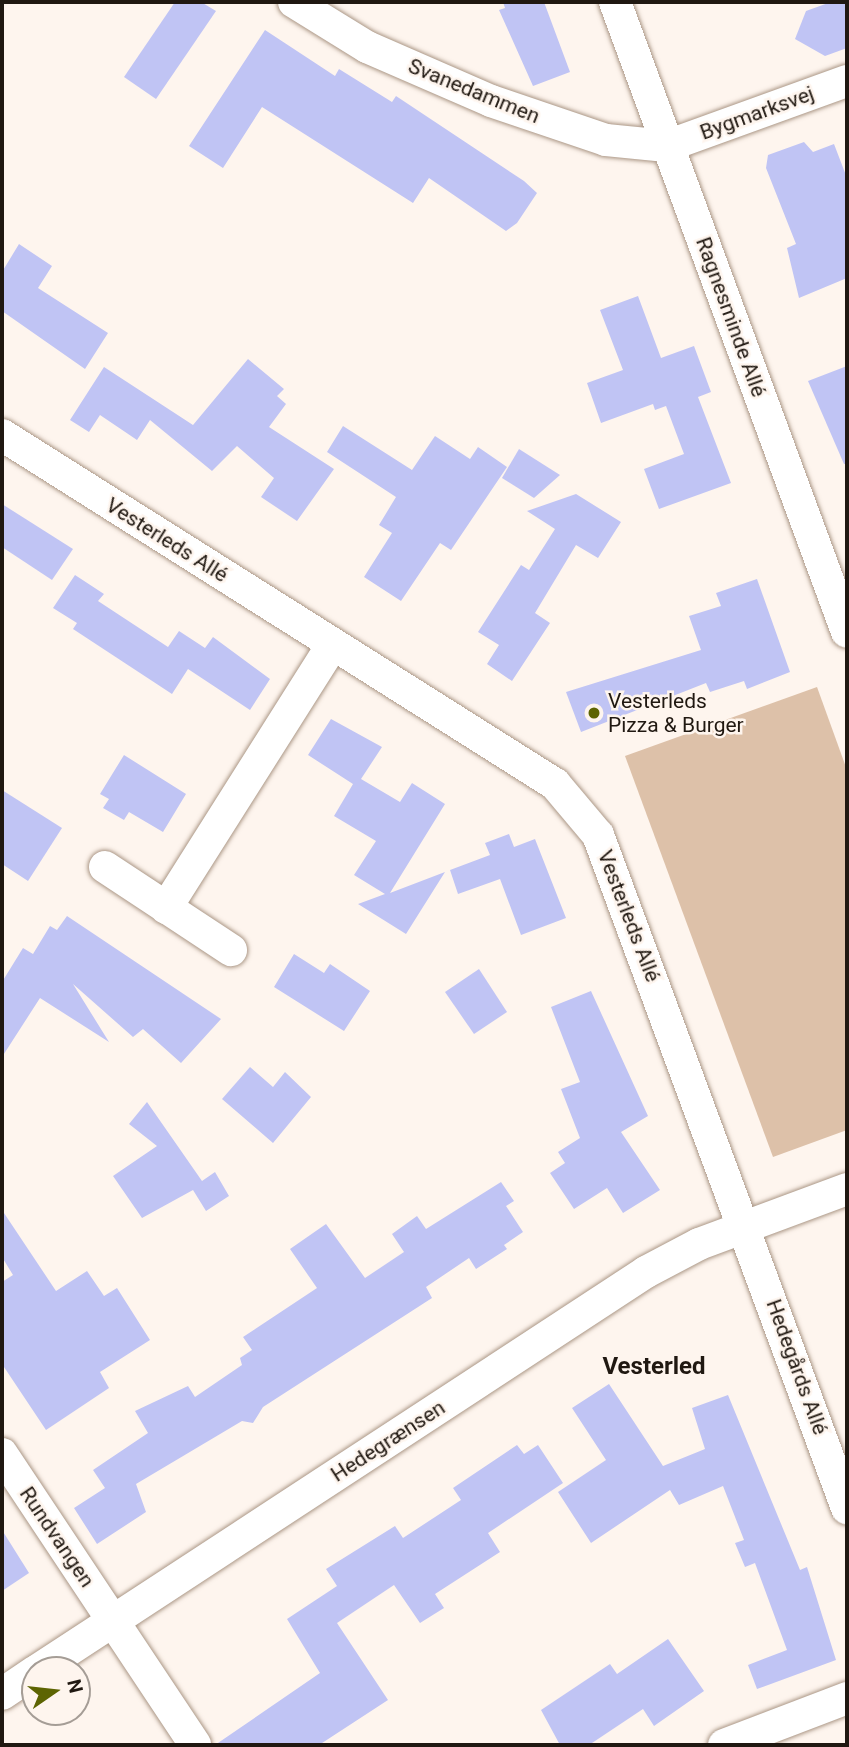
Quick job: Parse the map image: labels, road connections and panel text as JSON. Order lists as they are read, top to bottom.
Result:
{
  "streets": {
    "street": [
      "Svanedammen",
      "Bygmarksvej",
      "Ragnesminde Allé",
      "Vesterleds Allé",
      "Hedegårds Allé",
      "Hedegrænsen",
      "Rundvangen"
    ]
  },
  "crossings": [
    ["Svanedammen", "Bygmarksvej"],
    ["Svanedammen", "Ragnesminde Allé"],
    ["Bygmarksvej", "Ragnesminde Allé"],
    ["Vesterleds Allé", "Hedegårds Allé"],
    ["Vesterleds Allé", "Hedegrænsen"],
    ["Hedegårds Allé", "Hedegrænsen"],
    ["Hedegrænsen", "Rundvangen"]
  ],
  "districts": ["Vesterled"],
  "places": ["Vesterleds Pizza & Burger"],
  "north": "right"
}
